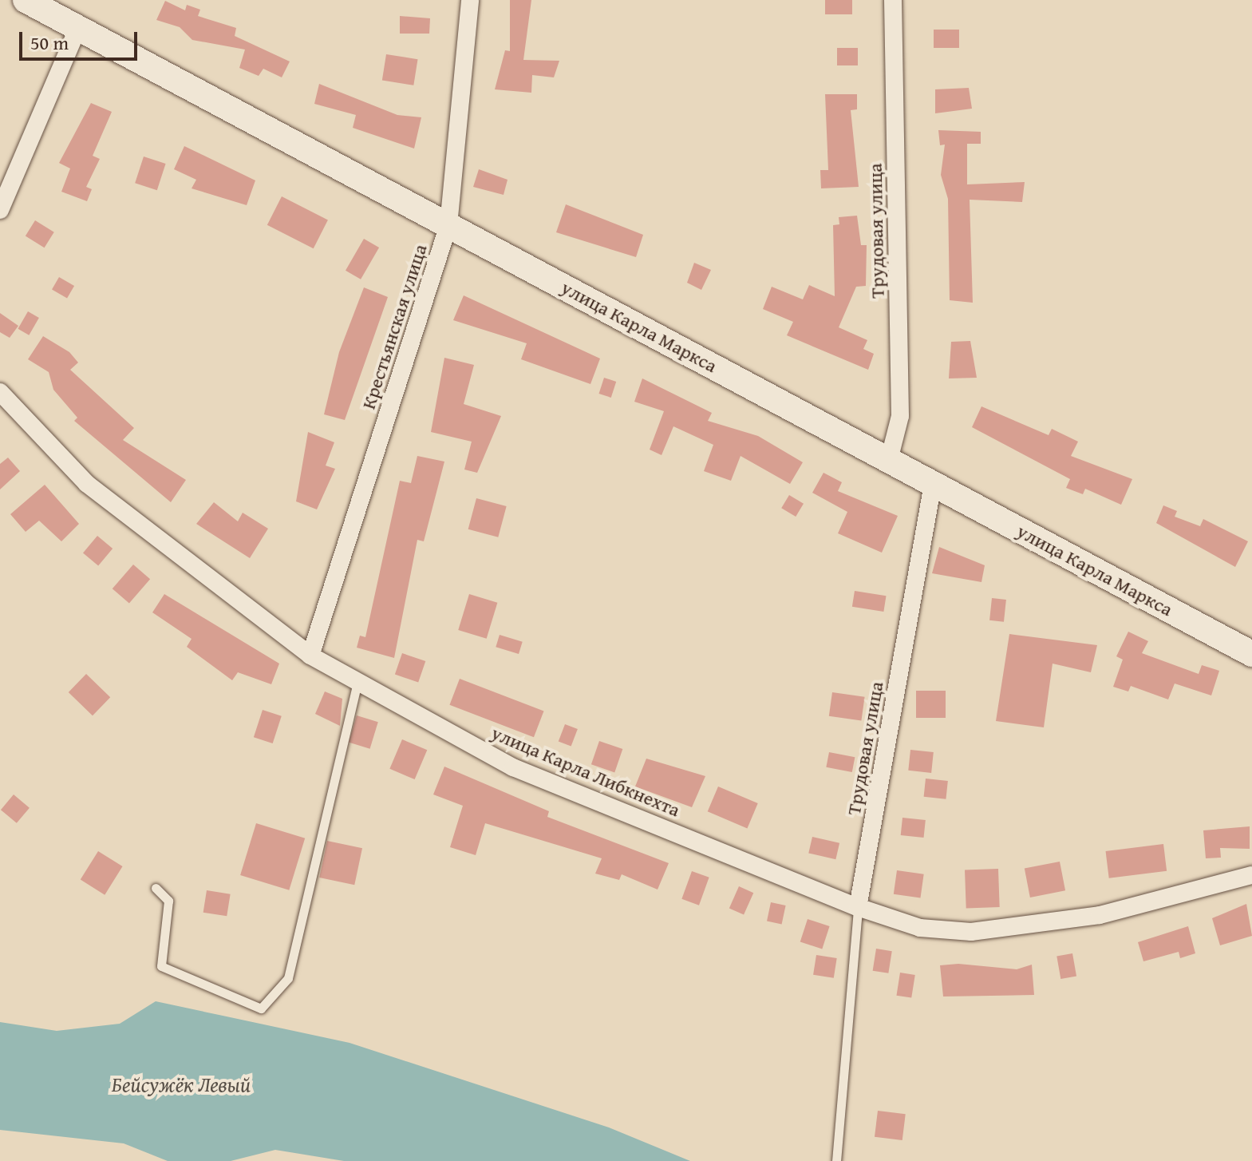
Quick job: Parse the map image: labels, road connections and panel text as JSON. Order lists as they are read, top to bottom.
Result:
{
  "streets": {
    "main road": ["улица Карла Маркса"],
    "street": ["Трудовая улица", "Крестьянская улица", "улица Карла Либкнехта"]
  },
  "crossings": [
    ["Трудовая улица", "улица Карла Маркса"],
    ["Трудовая улица", "улица Карла Либкнехта"],
    ["Крестьянская улица", "улица Карла Маркса"],
    ["Крестьянская улица", "улица Карла Либкнехта"]
  ],
  "water": ["Бейсужёк Левый"],
  "scale_bar": "50 m"
}
